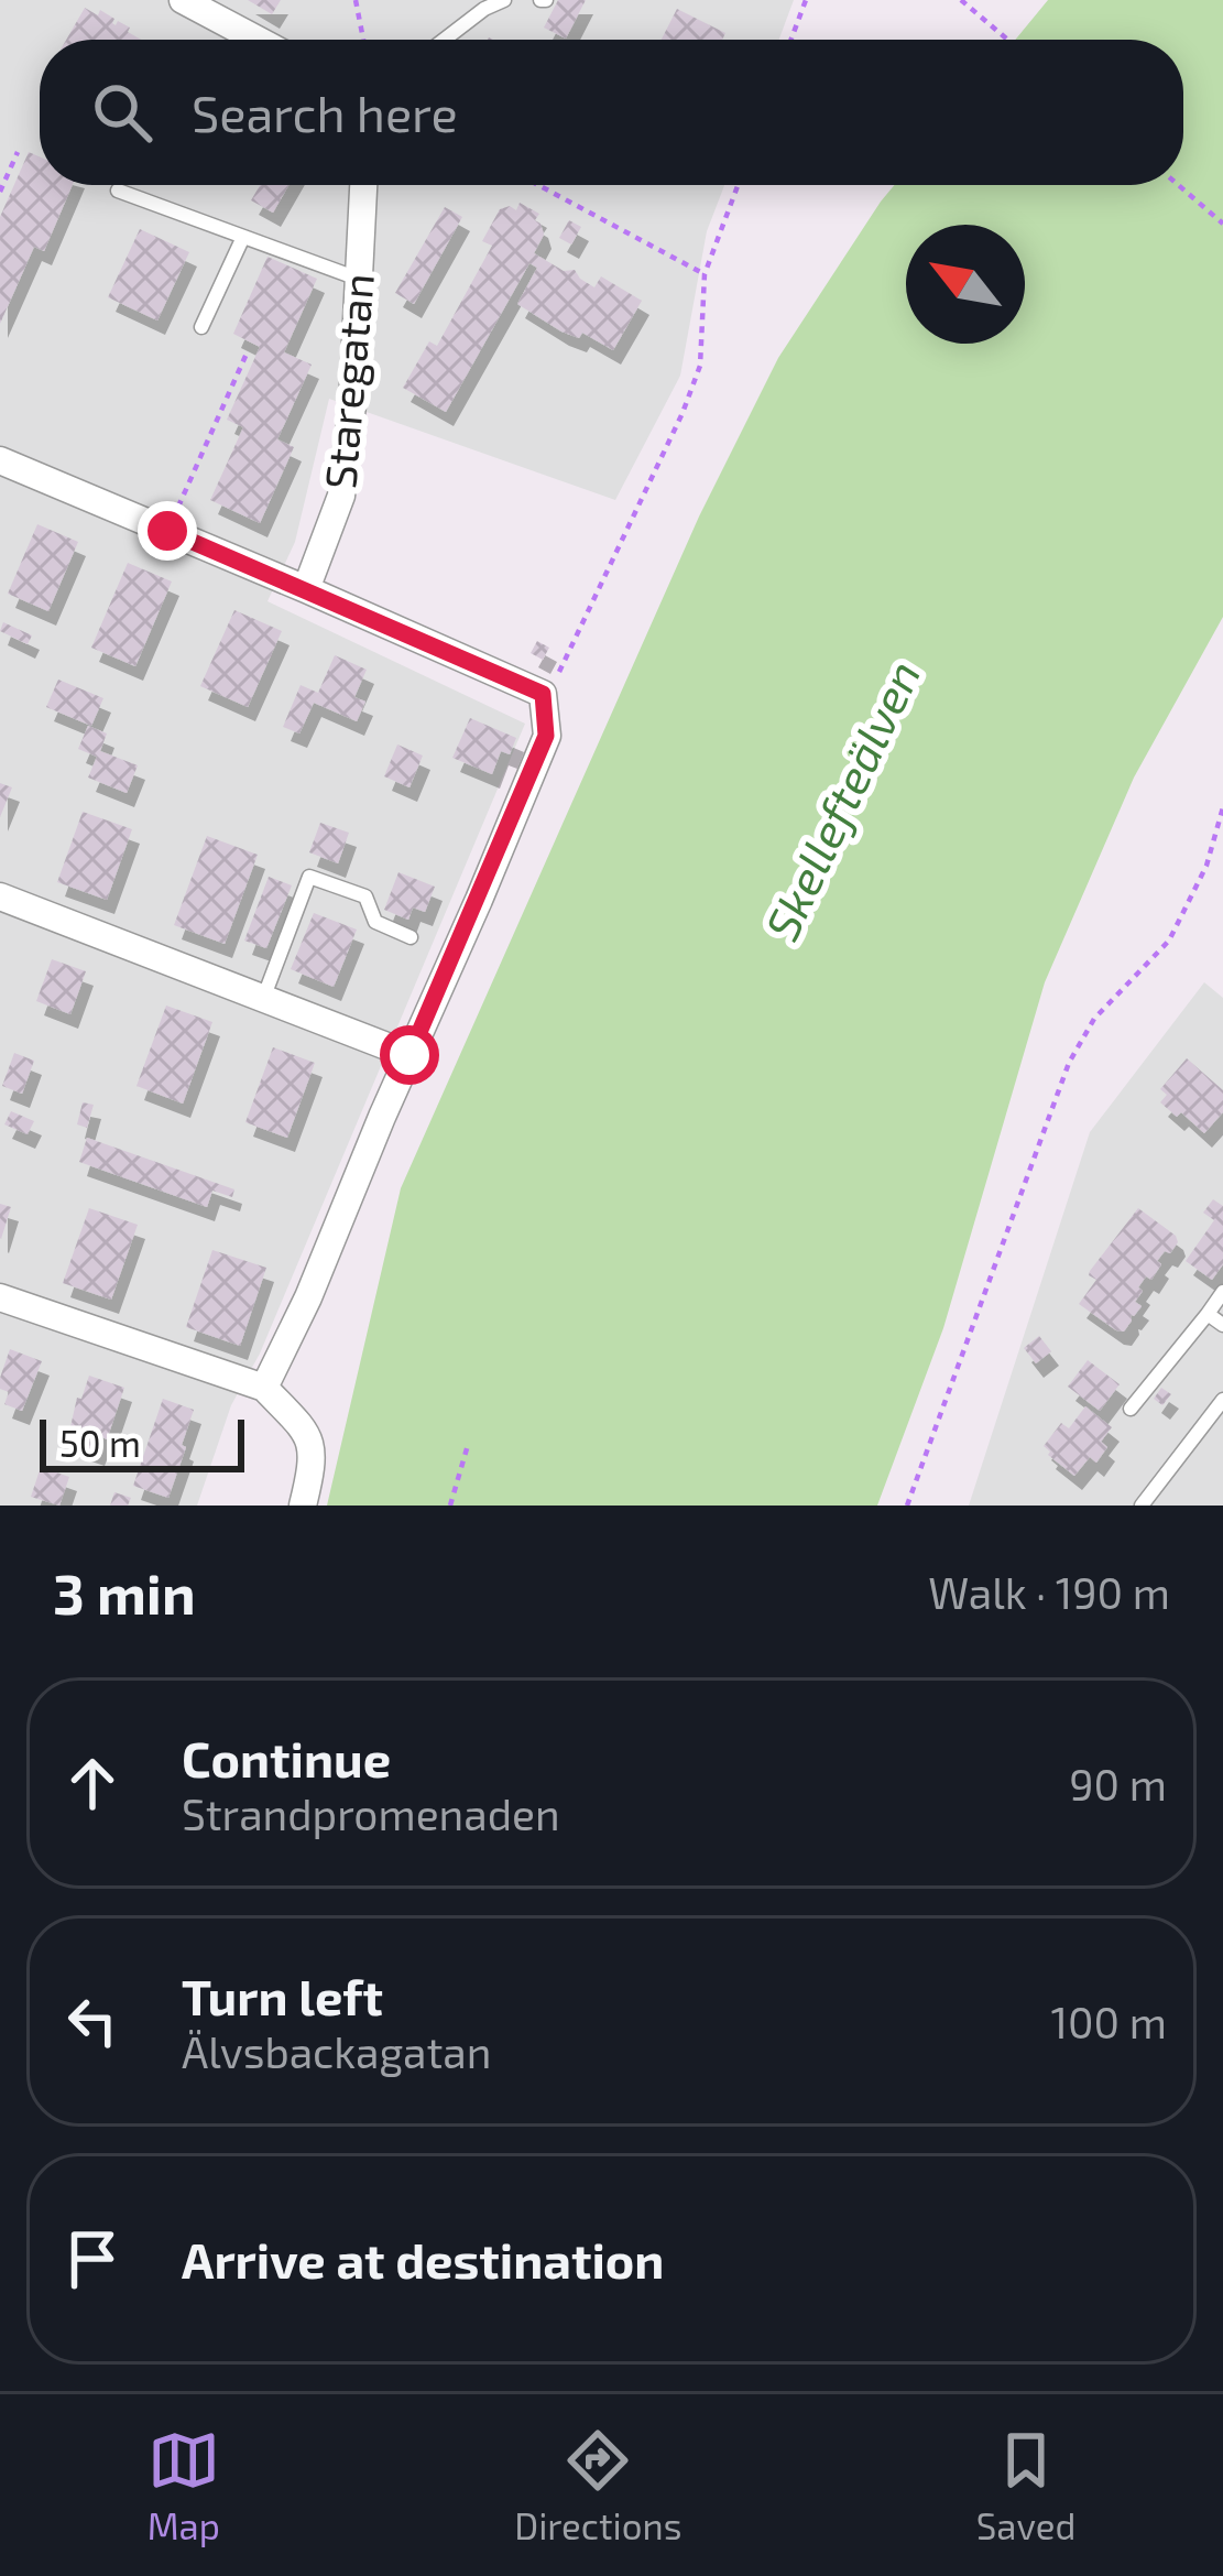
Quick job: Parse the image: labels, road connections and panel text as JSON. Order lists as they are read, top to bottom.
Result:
{
  "streets": {
    "street": ["Staregatan"]
  },
  "water": ["Skellefteälven"],
  "scale_bar": "50 m",
  "north": "top left",
  "page": {
    "search": "Search here",
    "scale": "50 m",
    "heading": ["3 min", "Walk · 190 m"],
    "list": [
      ["Continue", "Strandpromenaden", "90 m"],
      ["Turn left", "Älvsbackagatan", "100 m"],
      "Arrive at destination"
    ],
    "nav": ["Map", "Directions", "Saved"]
  }
}
